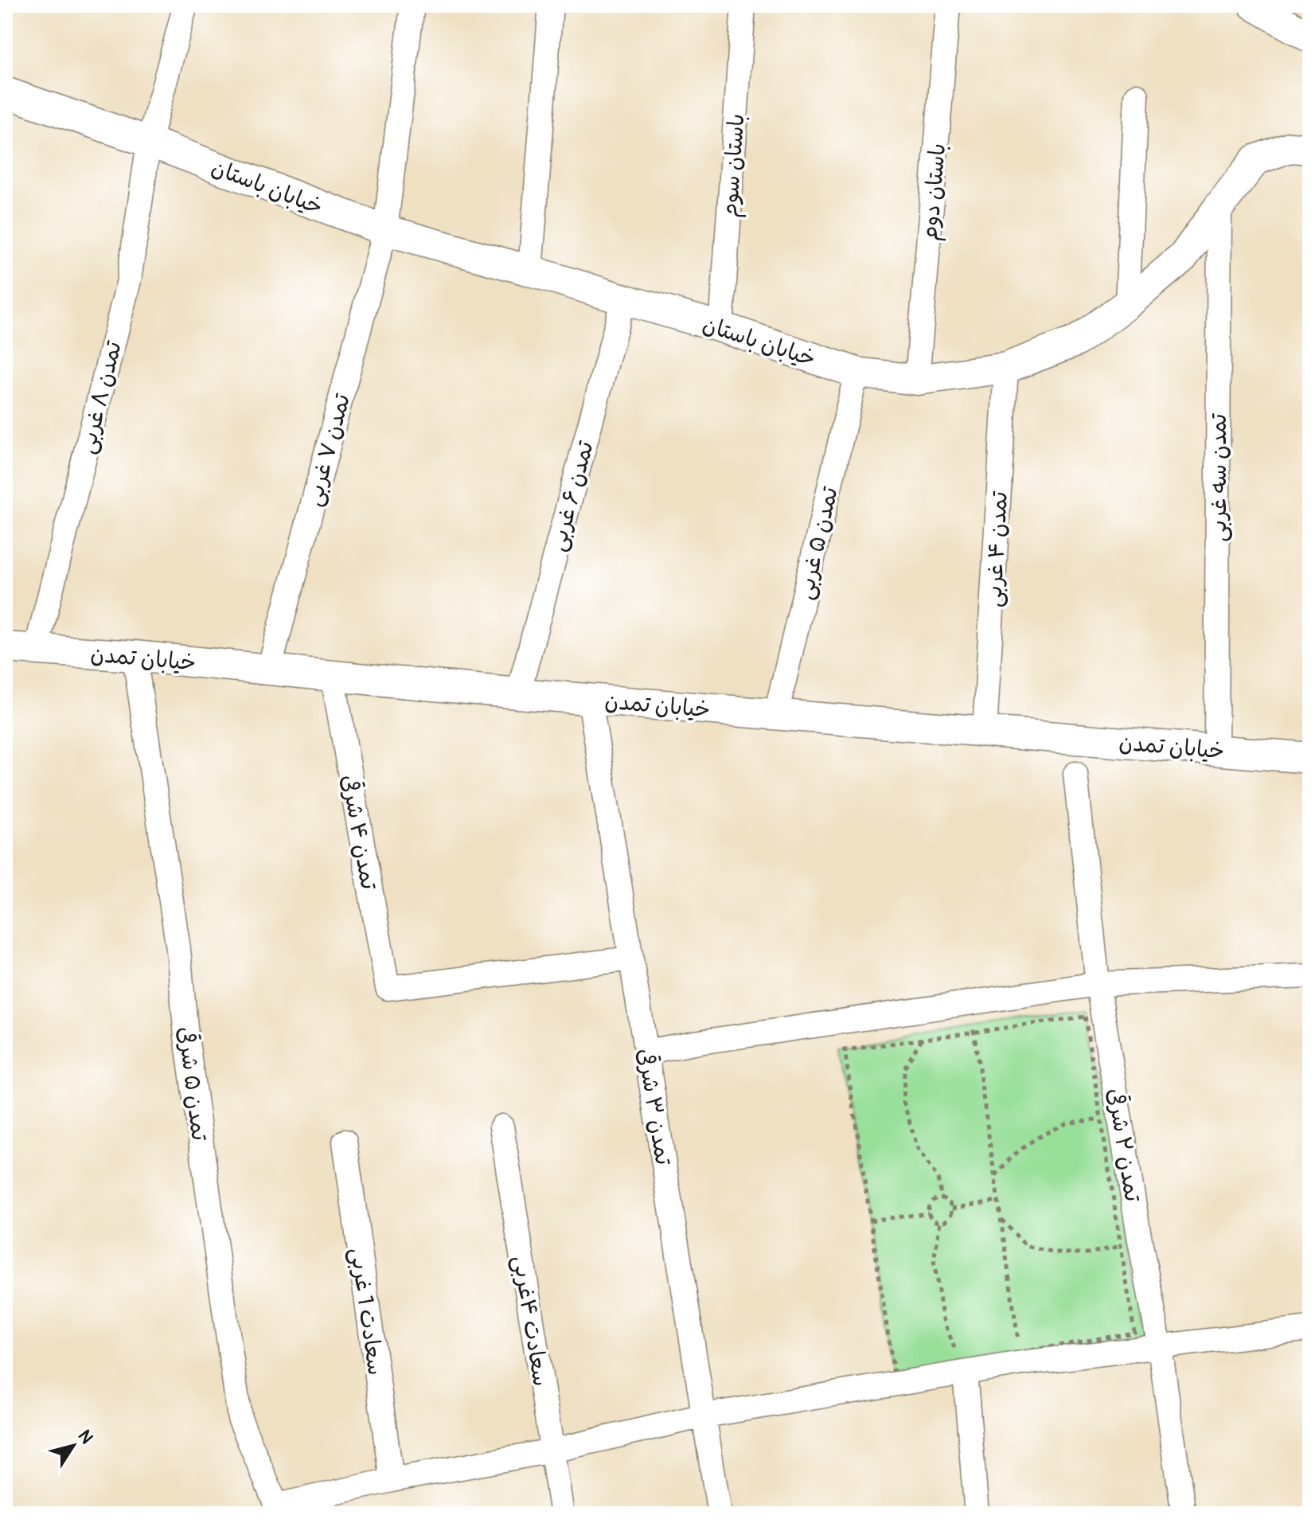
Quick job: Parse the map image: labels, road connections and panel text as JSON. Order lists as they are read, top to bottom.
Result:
{
  "streets": {
    "street": [
      "باستان سوم",
      "خیابان باستان",
      "باستان دوم",
      "تمدن ۸ غربی",
      "تمدن ۷ غربی",
      "تمدن سه غربی",
      "تمدن ۶ غربی",
      "تمدن ۵ غربی",
      "تمدن ۴ غربی",
      "خیابان تمدن",
      "تمدن ۴ شرقی",
      "تمدن ۵ شرقی",
      "تمدن ۳ شرقی",
      "تمدن ۲ شرقی",
      "سعادت 1 غربی",
      "سعادت ۴غربی"
    ]
  },
  "crossings": [
    ["باستان سوم", "خیابان باستان"],
    ["خیابان باستان", "باستان دوم"],
    ["خیابان باستان", "تمدن ۸ غربی"],
    ["خیابان باستان", "تمدن ۷ غربی"],
    ["خیابان باستان", "تمدن سه غربی"],
    ["خیابان باستان", "تمدن ۶ غربی"],
    ["خیابان باستان", "تمدن ۵ غربی"],
    ["خیابان باستان", "تمدن ۴ غربی"],
    ["تمدن ۸ غربی", "خیابان تمدن"],
    ["تمدن ۷ غربی", "خیابان تمدن"],
    ["تمدن سه غربی", "خیابان تمدن"],
    ["تمدن ۶ غربی", "خیابان تمدن"],
    ["تمدن ۵ غربی", "خیابان تمدن"],
    ["تمدن ۴ غربی", "خیابان تمدن"],
    ["خیابان تمدن", "تمدن ۴ شرقی"],
    ["خیابان تمدن", "تمدن ۵ شرقی"],
    ["خیابان تمدن", "تمدن ۳ شرقی"],
    ["تمدن ۴ شرقی", "تمدن ۳ شرقی"]
  ],
  "north": "top right"
}
